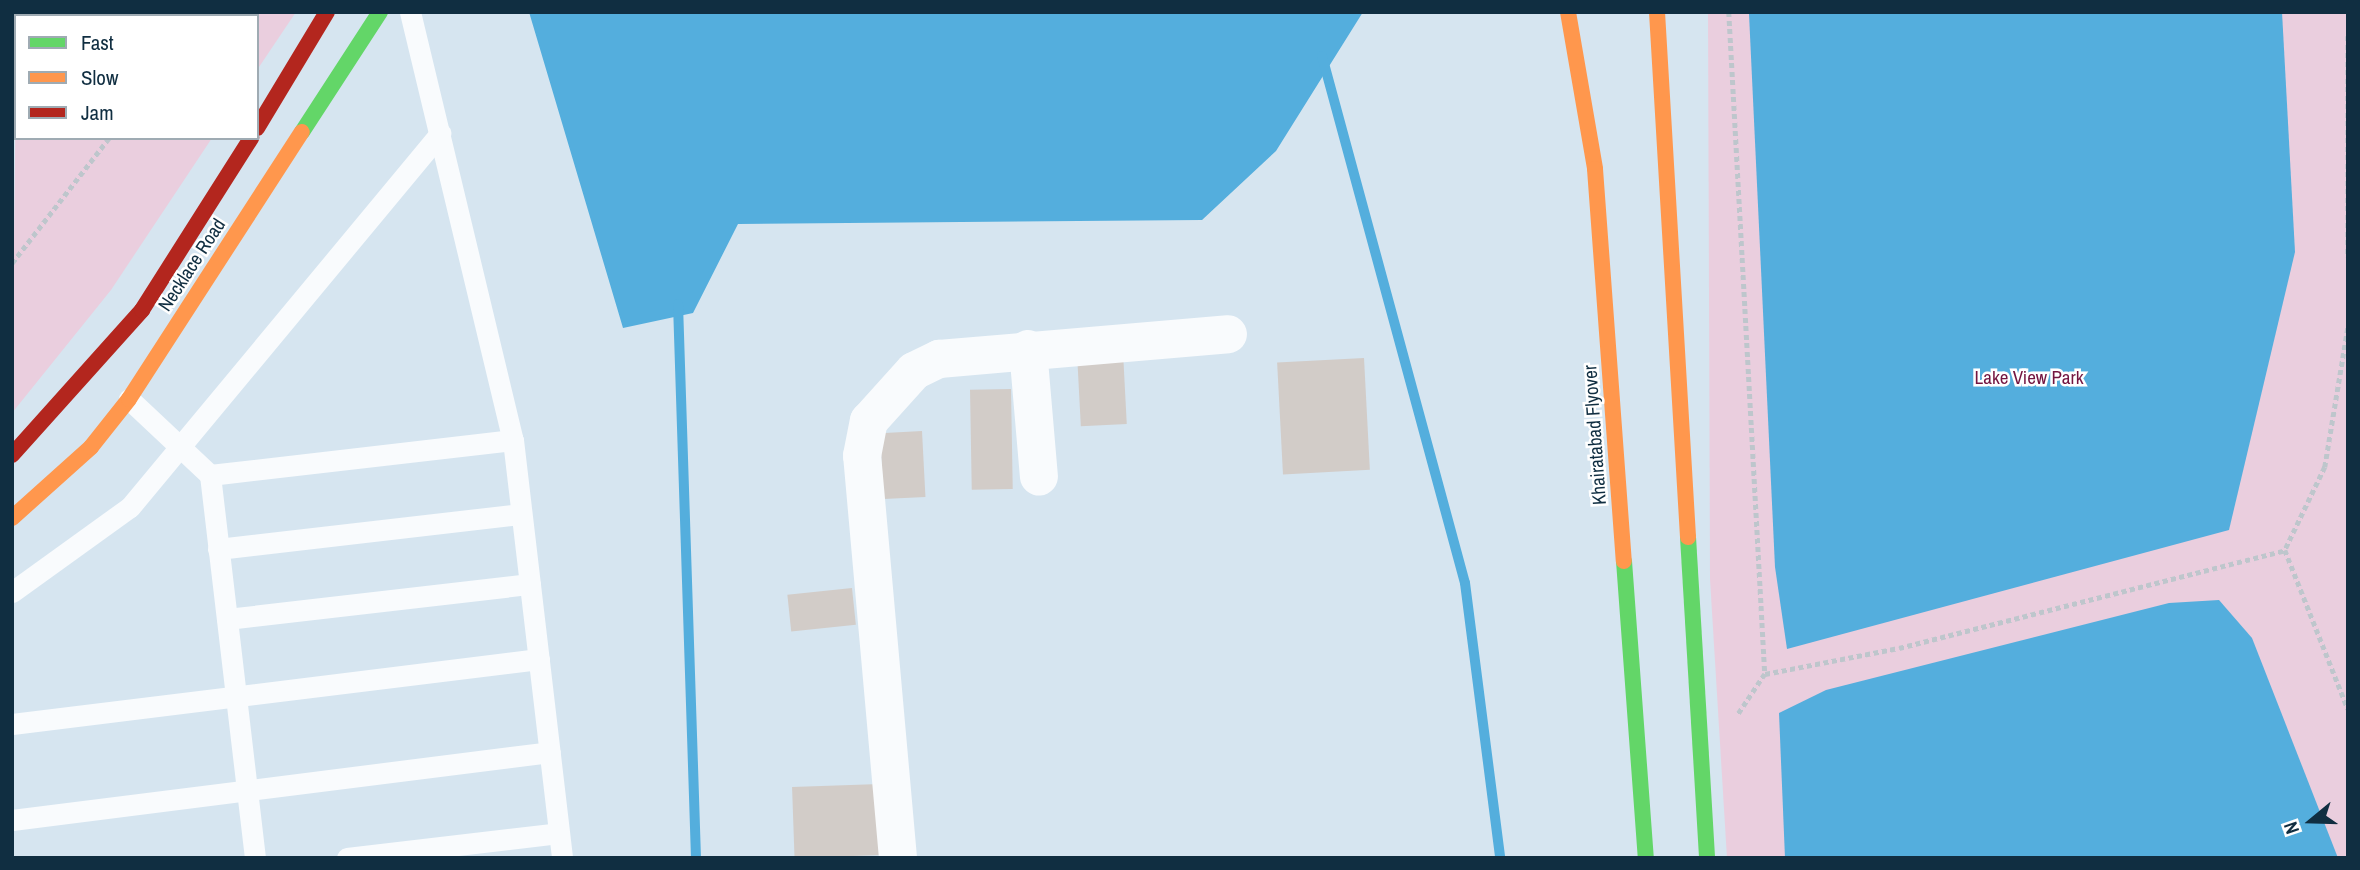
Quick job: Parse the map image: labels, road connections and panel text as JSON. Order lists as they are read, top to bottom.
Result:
{
  "streets": {
    "main road": ["Necklace Road", "Khairatabad Flyover"]
  },
  "parks": ["Lake View Park"],
  "legend": ["Fast", "Slow", "Jam"],
  "north": "left"
}
